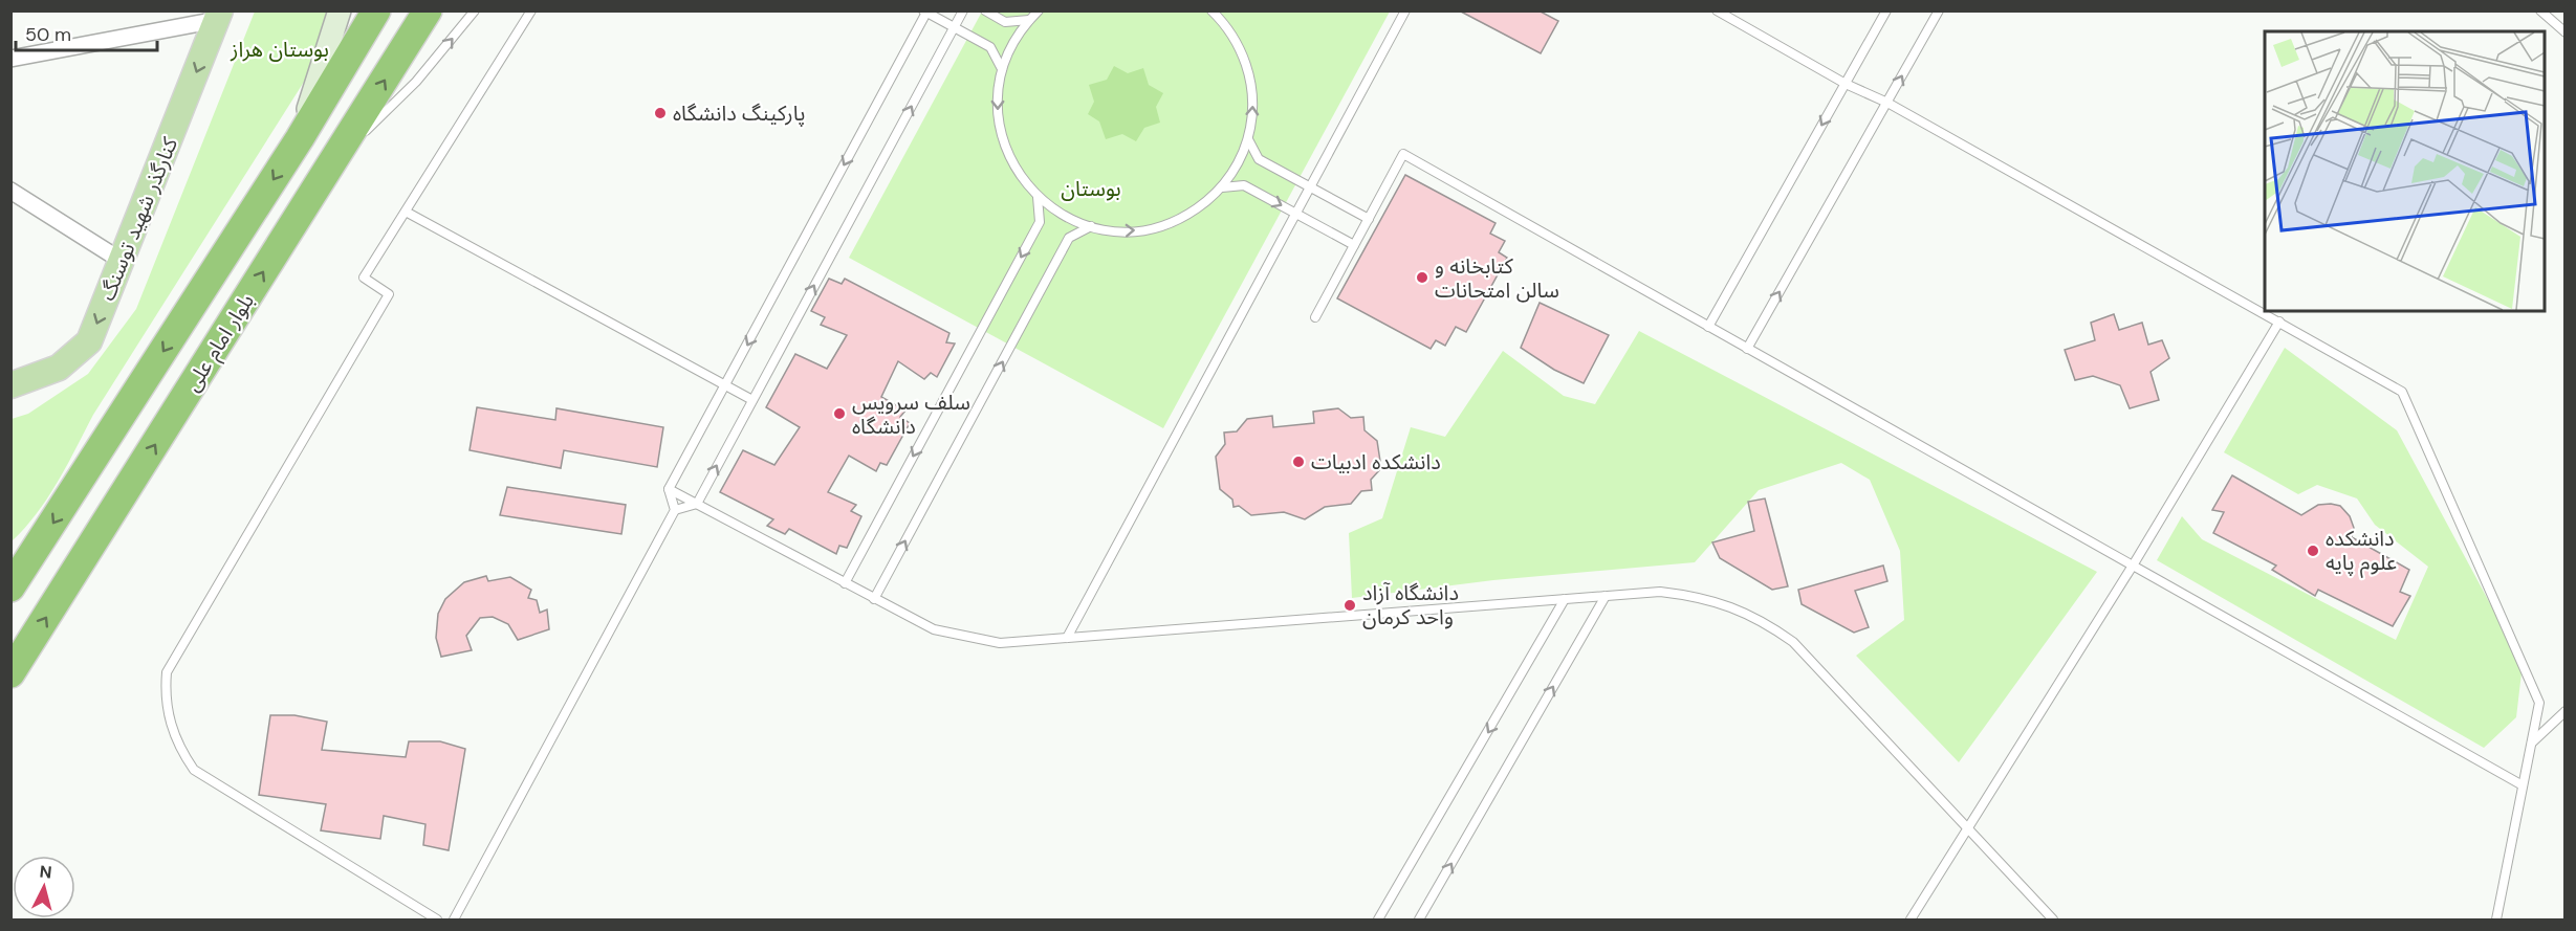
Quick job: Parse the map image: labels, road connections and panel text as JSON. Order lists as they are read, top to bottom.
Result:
{
  "streets": {
    "highway": ["بلوار امام علی"],
    "main road": ["کنارگذر شهید توسنگ"]
  },
  "one_way": ["کنارگذر شهید توسنگ"],
  "parks": ["بوستان هراز", "بوستان"],
  "places": [
    "پارکینگ دانشگاه",
    "کتابخانه و سالن امتحانات",
    "سلف سرویس دانشگاه",
    "دانشکده ادبیات",
    "دانشکده علوم پایه",
    "دانشگاه آزاد واحد کرمان"
  ],
  "scale_bar": "50 m",
  "north": "top"
}
